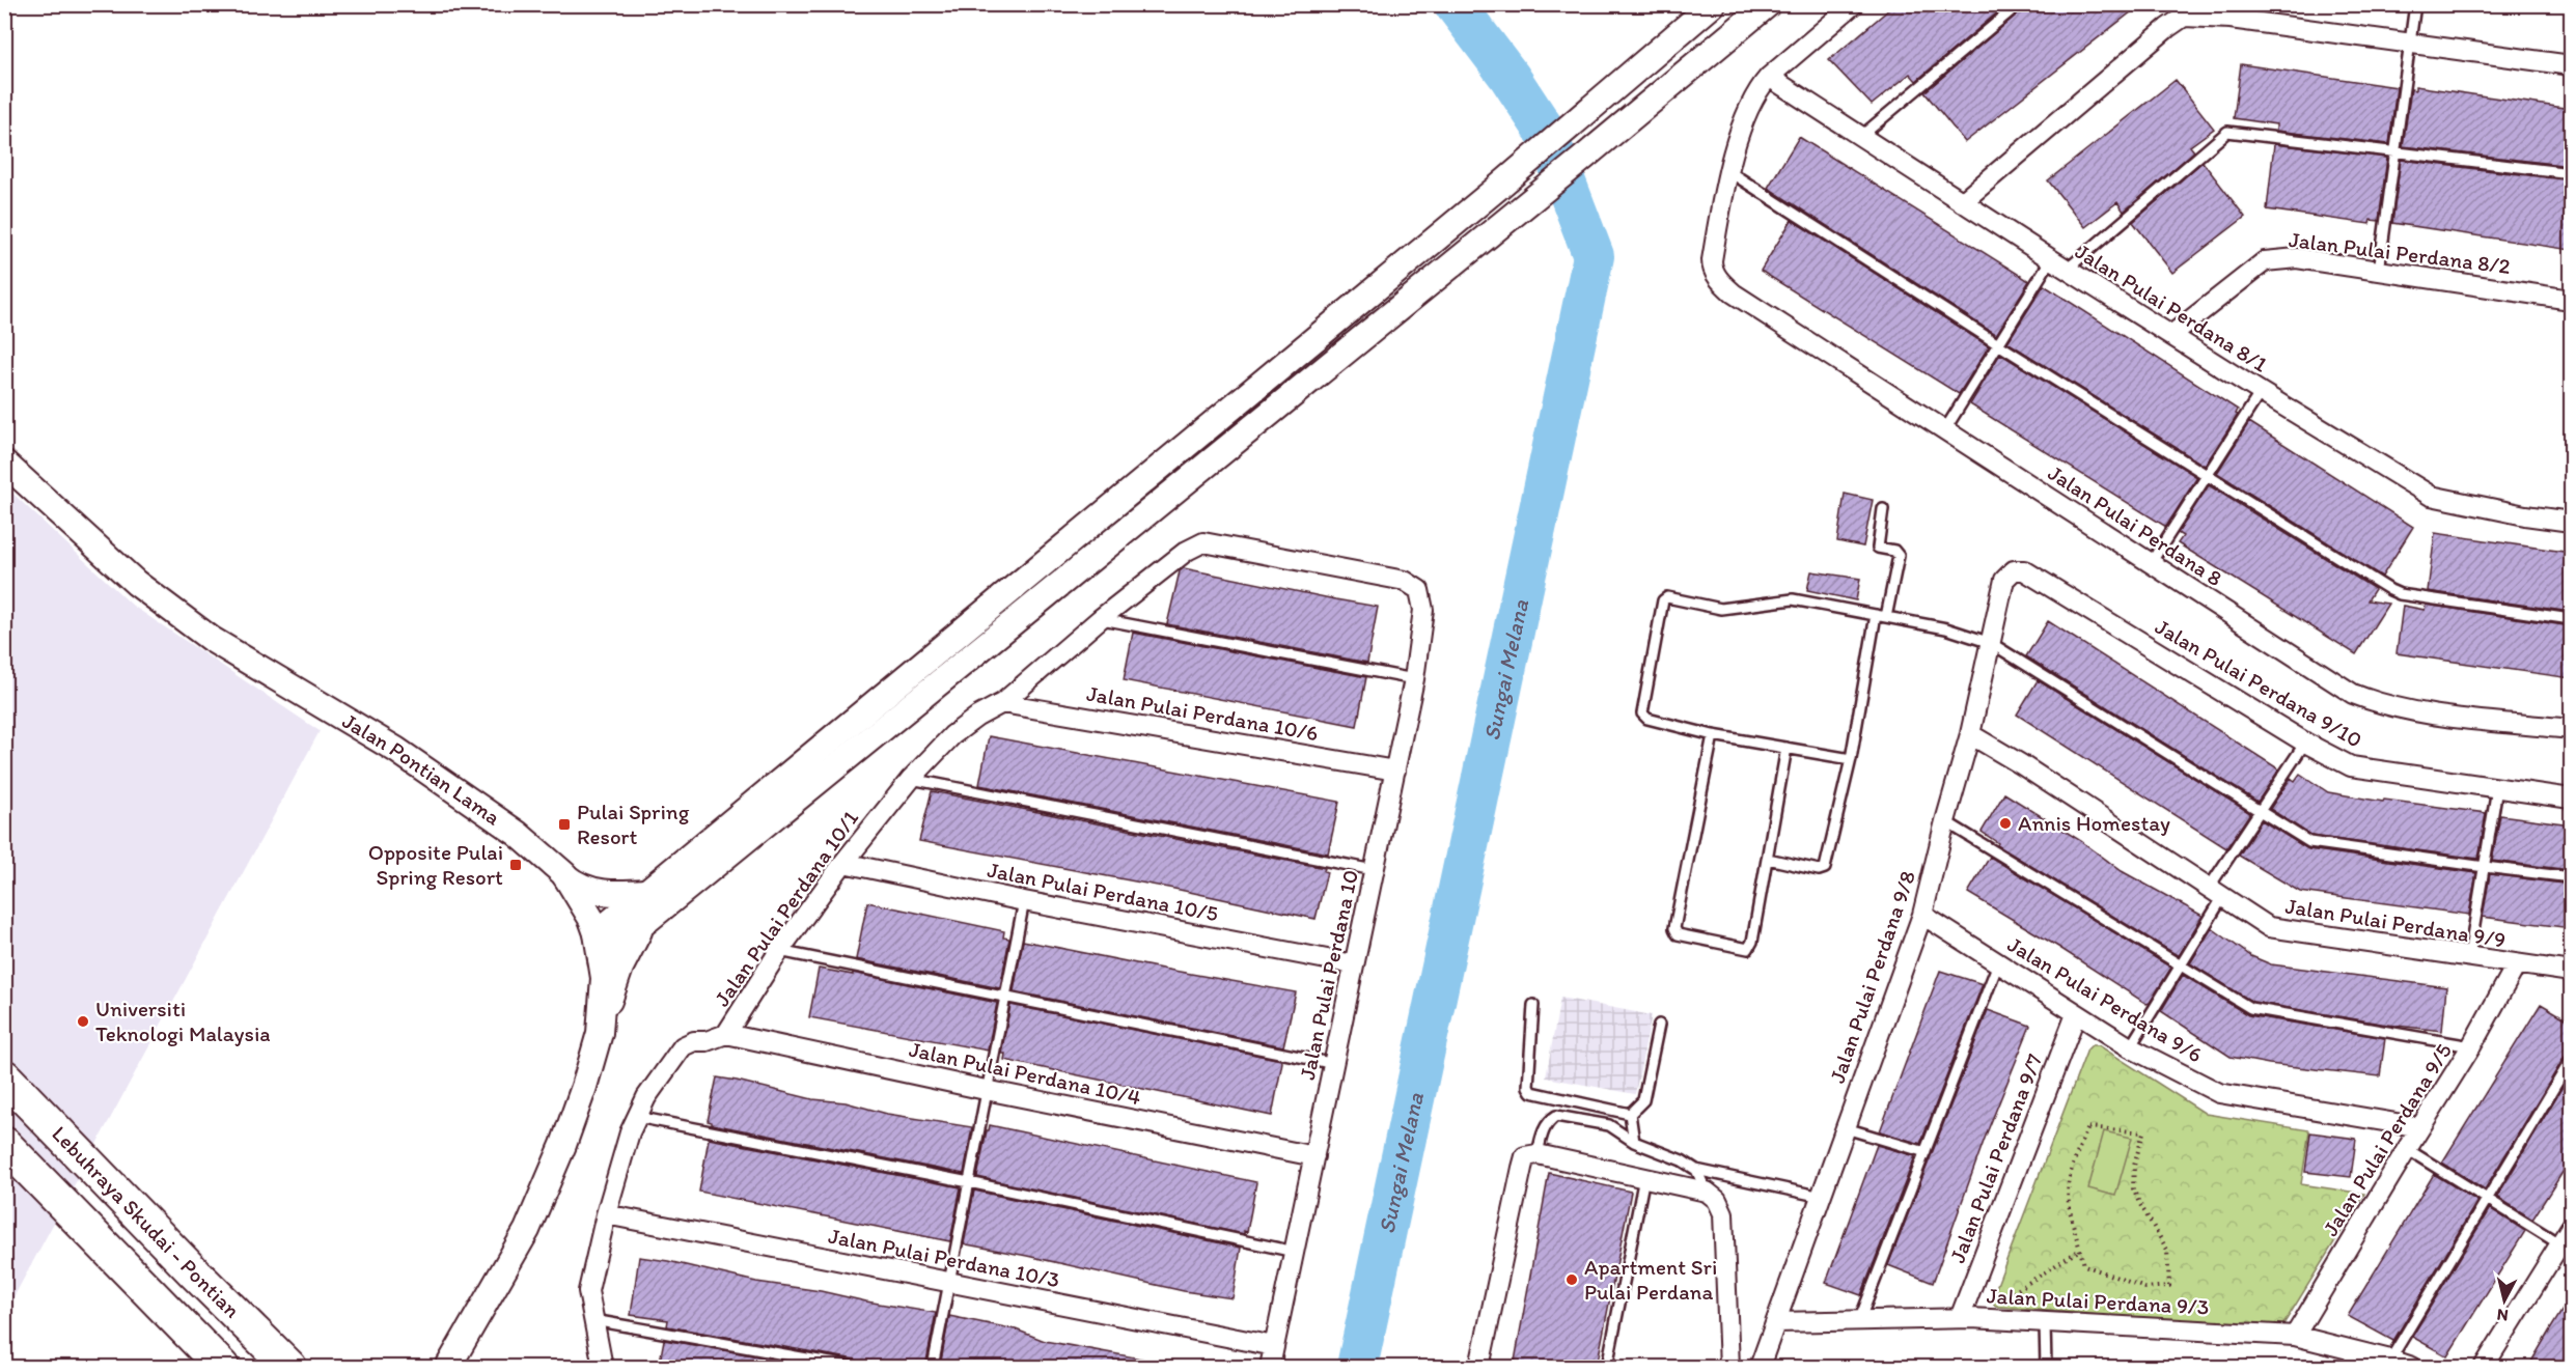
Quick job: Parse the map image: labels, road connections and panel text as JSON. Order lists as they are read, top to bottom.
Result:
{
  "streets": {
    "highway": ["Lebuhraya Skudai - Pontian"],
    "street": [
      "Jalan Pulai Perdana 8/2",
      "Jalan Pulai Perdana 8/1",
      "Jalan Pulai Perdana 8",
      "Jalan Pulai Perdana 9/10",
      "Jalan Pulai Perdana 10/6",
      "Jalan Pontian Lama",
      "Jalan Pulai Perdana 10/5",
      "Jalan Pulai Perdana 10/1",
      "Jalan Pulai Perdana 9/9",
      "Jalan Pulai Perdana 10",
      "Jalan Pulai Perdana 9/8",
      "Jalan Pulai Perdana 9/6",
      "Jalan Pulai Perdana 10/4",
      "Jalan Pulai Perdana 9/5",
      "Jalan Pulai Perdana 9/7",
      "Jalan Pulai Perdana 10/3",
      "Jalan Pulai Perdana 9/3"
    ]
  },
  "crossings": [
    ["Jalan Pulai Perdana 8/2", "Jalan Pulai Perdana 8/1"],
    ["Jalan Pulai Perdana 9/10", "Jalan Pulai Perdana 9/8"],
    ["Jalan Pulai Perdana 10/6", "Jalan Pulai Perdana 10/1"],
    ["Jalan Pulai Perdana 10/6", "Jalan Pulai Perdana 10"],
    ["Jalan Pulai Perdana 10/5", "Jalan Pulai Perdana 10/1"],
    ["Jalan Pulai Perdana 10/5", "Jalan Pulai Perdana 10"],
    ["Jalan Pulai Perdana 10/1", "Jalan Pulai Perdana 10"],
    ["Jalan Pulai Perdana 10/1", "Jalan Pulai Perdana 10/4"],
    ["Jalan Pulai Perdana 10/1", "Jalan Pulai Perdana 10/3"],
    ["Jalan Pulai Perdana 9/9", "Jalan Pulai Perdana 9/8"],
    ["Jalan Pulai Perdana 9/9", "Jalan Pulai Perdana 9/5"],
    ["Jalan Pulai Perdana 10", "Jalan Pulai Perdana 10/4"],
    ["Jalan Pulai Perdana 10", "Jalan Pulai Perdana 10/3"],
    ["Jalan Pulai Perdana 9/8", "Jalan Pulai Perdana 9/6"],
    ["Jalan Pulai Perdana 9/8", "Jalan Pulai Perdana 9/3"],
    ["Jalan Pulai Perdana 9/6", "Jalan Pulai Perdana 9/5"],
    ["Jalan Pulai Perdana 9/6", "Jalan Pulai Perdana 9/7"],
    ["Jalan Pulai Perdana 9/5", "Jalan Pulai Perdana 9/3"],
    ["Jalan Pulai Perdana 9/7", "Jalan Pulai Perdana 9/3"]
  ],
  "water": ["Sungai Melana"],
  "places": {
    "other": ["Annis Homestay", "Universiti Teknologi Malaysia", "Apartment Sri Pulai Perdana"],
    "transit": ["Pulai Spring Resort", "Opposite Pulai Spring Resort"]
  },
  "north": "bottom"
}
